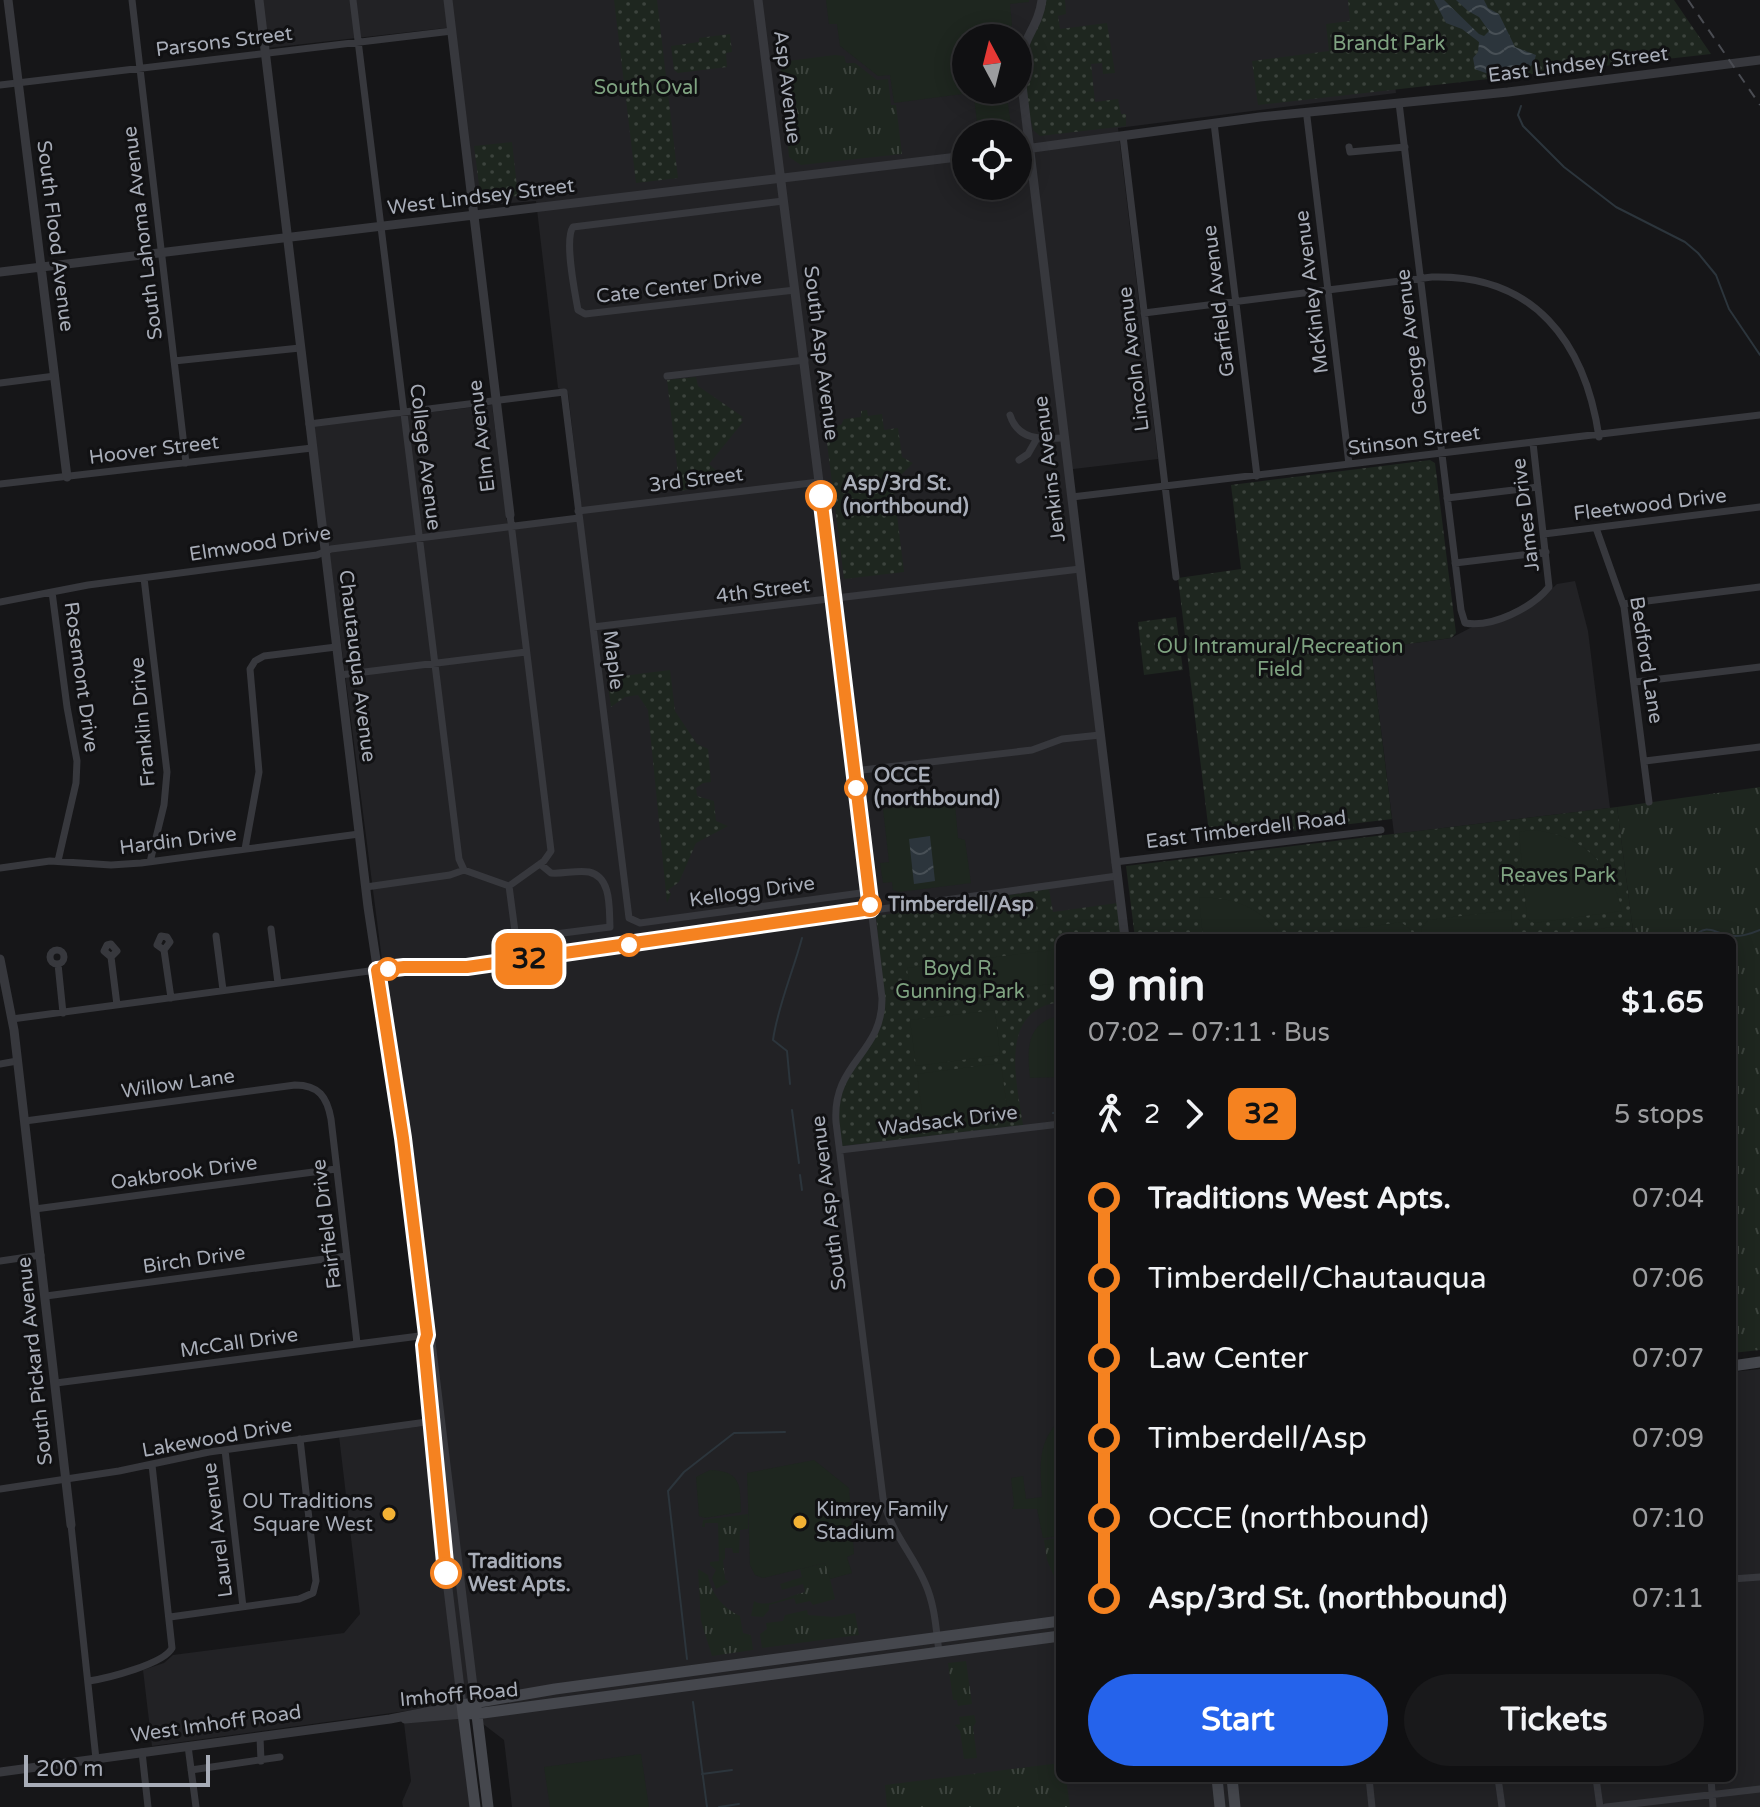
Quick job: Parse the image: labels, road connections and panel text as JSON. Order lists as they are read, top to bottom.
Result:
{
  "streets": {
    "main road": ["Chautauqua Avenue", "Imhoff Road"],
    "street": [
      "Parsons Street",
      "East Lindsey Street",
      "Asp Avenue",
      "West Lindsey Street",
      "South Lahoma Avenue",
      "South Flood Avenue",
      "Cate Center Drive",
      "McKinley Avenue",
      "Garfield Avenue",
      "George Avenue",
      "South Asp Avenue",
      "Lincoln Avenue",
      "Elm Avenue",
      "Stinson Street",
      "Hoover Street",
      "College Avenue",
      "Jenkins Avenue",
      "3rd Street",
      "Fleetwood Drive",
      "James Drive",
      "Elmwood Drive",
      "4th Street",
      "Maple",
      "Bedford Lane",
      "Rosemont Drive",
      "Franklin Drive",
      "East Timberdell Road",
      "Hardin Drive",
      "Kellogg Drive",
      "Willow Lane",
      "Wadsack Drive",
      "Oakbrook Drive",
      "Fairfield Drive",
      "Birch Drive",
      "McCall Drive",
      "South Pickard Avenue",
      "Lakewood Drive",
      "Laurel Avenue",
      "West Imhoff Road"
    ]
  },
  "crossings": [
    ["Parsons Street", "South Lahoma Avenue"],
    ["Parsons Street", "South Flood Avenue"],
    ["Parsons Street", "Elm Avenue"],
    ["Parsons Street", "College Avenue"],
    ["Parsons Street", "Chautauqua Avenue"],
    ["East Lindsey Street", "McKinley Avenue"],
    ["East Lindsey Street", "Garfield Avenue"],
    ["East Lindsey Street", "George Avenue"],
    ["East Lindsey Street", "Lincoln Avenue"],
    ["Asp Avenue", "West Lindsey Street"],
    ["Asp Avenue", "South Asp Avenue"],
    ["West Lindsey Street", "South Lahoma Avenue"],
    ["West Lindsey Street", "South Flood Avenue"],
    ["West Lindsey Street", "South Asp Avenue"],
    ["West Lindsey Street", "Elm Avenue"],
    ["West Lindsey Street", "College Avenue"],
    ["West Lindsey Street", "Chautauqua Avenue"],
    ["South Lahoma Avenue", "Hoover Street"],
    ["South Flood Avenue", "Hoover Street"],
    ["Cate Center Drive", "South Asp Avenue"],
    ["McKinley Avenue", "Stinson Street"],
    ["Garfield Avenue", "Stinson Street"],
    ["George Avenue", "Stinson Street"],
    ["George Avenue", "James Drive"],
    ["South Asp Avenue", "3rd Street"],
    ["South Asp Avenue", "4th Street"],
    ["South Asp Avenue", "Kellogg Drive"],
    ["South Asp Avenue", "Wadsack Drive"],
    ["South Asp Avenue", "Imhoff Road"],
    ["Lincoln Avenue", "Stinson Street"],
    ["Elm Avenue", "Elmwood Drive"],
    ["Elm Avenue", "Maple"],
    ["Stinson Street", "Jenkins Avenue"],
    ["Stinson Street", "James Drive"],
    ["Hoover Street", "Chautauqua Avenue"],
    ["College Avenue", "Elmwood Drive"],
    ["Jenkins Avenue", "4th Street"],
    ["Jenkins Avenue", "East Timberdell Road"],
    ["3rd Street", "Elmwood Drive"],
    ["3rd Street", "Maple"],
    ["Fleetwood Drive", "James Drive"],
    ["Fleetwood Drive", "Bedford Lane"],
    ["Elmwood Drive", "Chautauqua Avenue"],
    ["Elmwood Drive", "Rosemont Drive"],
    ["Elmwood Drive", "Franklin Drive"],
    ["4th Street", "Maple"],
    ["Maple", "Kellogg Drive"],
    ["Chautauqua Avenue", "Hardin Drive"],
    ["Chautauqua Avenue", "McCall Drive"],
    ["Chautauqua Avenue", "Lakewood Drive"],
    ["Chautauqua Avenue", "Imhoff Road"],
    ["Rosemont Drive", "Hardin Drive"],
    ["Franklin Drive", "Hardin Drive"],
    ["Willow Lane", "Fairfield Drive"],
    ["Willow Lane", "South Pickard Avenue"],
    ["Oakbrook Drive", "Fairfield Drive"],
    ["Oakbrook Drive", "South Pickard Avenue"],
    ["Fairfield Drive", "Birch Drive"],
    ["Fairfield Drive", "McCall Drive"],
    ["Birch Drive", "South Pickard Avenue"],
    ["McCall Drive", "South Pickard Avenue"],
    ["South Pickard Avenue", "Lakewood Drive"],
    ["South Pickard Avenue", "West Imhoff Road"],
    ["Lakewood Drive", "Laurel Avenue"],
    ["Imhoff Road", "West Imhoff Road"]
  ],
  "parks": [
    "Brandt Park",
    "South Oval",
    "OU Intramural/Recreation Field",
    "Reaves Park",
    "Boyd R. Gunning Park"
  ],
  "places": [
    "Asp/3rd St. (northbound)",
    "OCCE (northbound)",
    "Timberdell/Asp",
    "OU Traditions Square West",
    "Kimrey Family Stadium",
    "Traditions West Apts."
  ],
  "lines": ["bus line 32"],
  "scale_bar": "200 m",
  "north": "top",
  "page": {
    "on_map": "32",
    "heading": ["9 min", "07:02 – 07:11 · Bus", "$1.65"],
    "legs": ["2", "32", "5 stops"],
    "list": [
      {
        "name": "Traditions West Apts.",
        "value": "07:04"
      },
      {
        "name": "Timberdell/Chautauqua",
        "value": "07:06"
      },
      {
        "name": "Law Center",
        "value": "07:07"
      },
      {
        "name": "Timberdell/Asp",
        "value": "07:09"
      },
      {
        "name": "OCCE (northbound)",
        "value": "07:10"
      },
      {
        "name": "Asp/3rd St. (northbound)",
        "value": "07:11"
      }
    ],
    "buttons": ["Start", "Tickets"],
    "scale": "200 m"
  }
}
